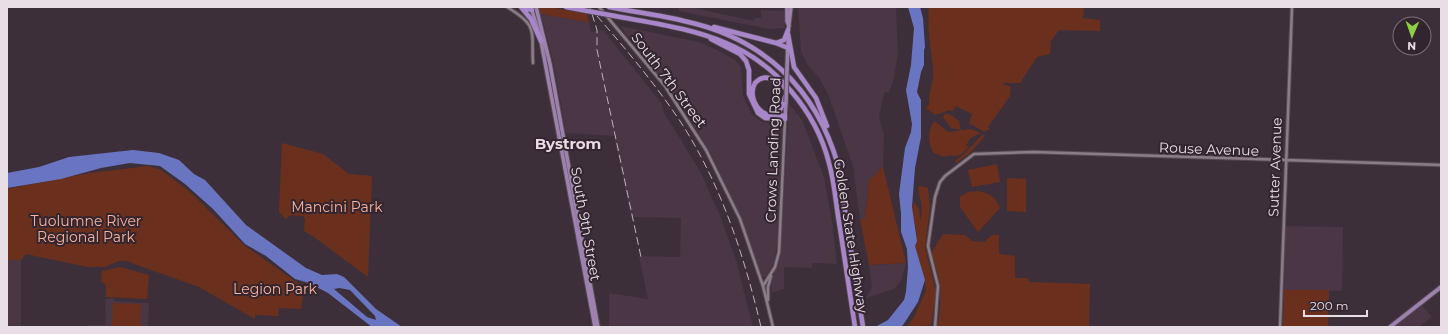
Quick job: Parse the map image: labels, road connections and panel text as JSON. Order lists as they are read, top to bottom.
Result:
{
  "streets": {
    "highway": ["Golden State Highway"],
    "main road": ["Crows Landing Road", "South 9th Street"],
    "street": ["South 7th Street", "Rouse Avenue", "Sutter Avenue"]
  },
  "crossings": [
    ["South 7th Street", "Crows Landing Road"],
    ["Rouse Avenue", "Sutter Avenue"]
  ],
  "districts": ["Bystrom"],
  "parks": ["Mancini Park", "Tuolumne River Regional Park", "Legion Park"],
  "scale_bar": "200 m",
  "north": "bottom"
}
